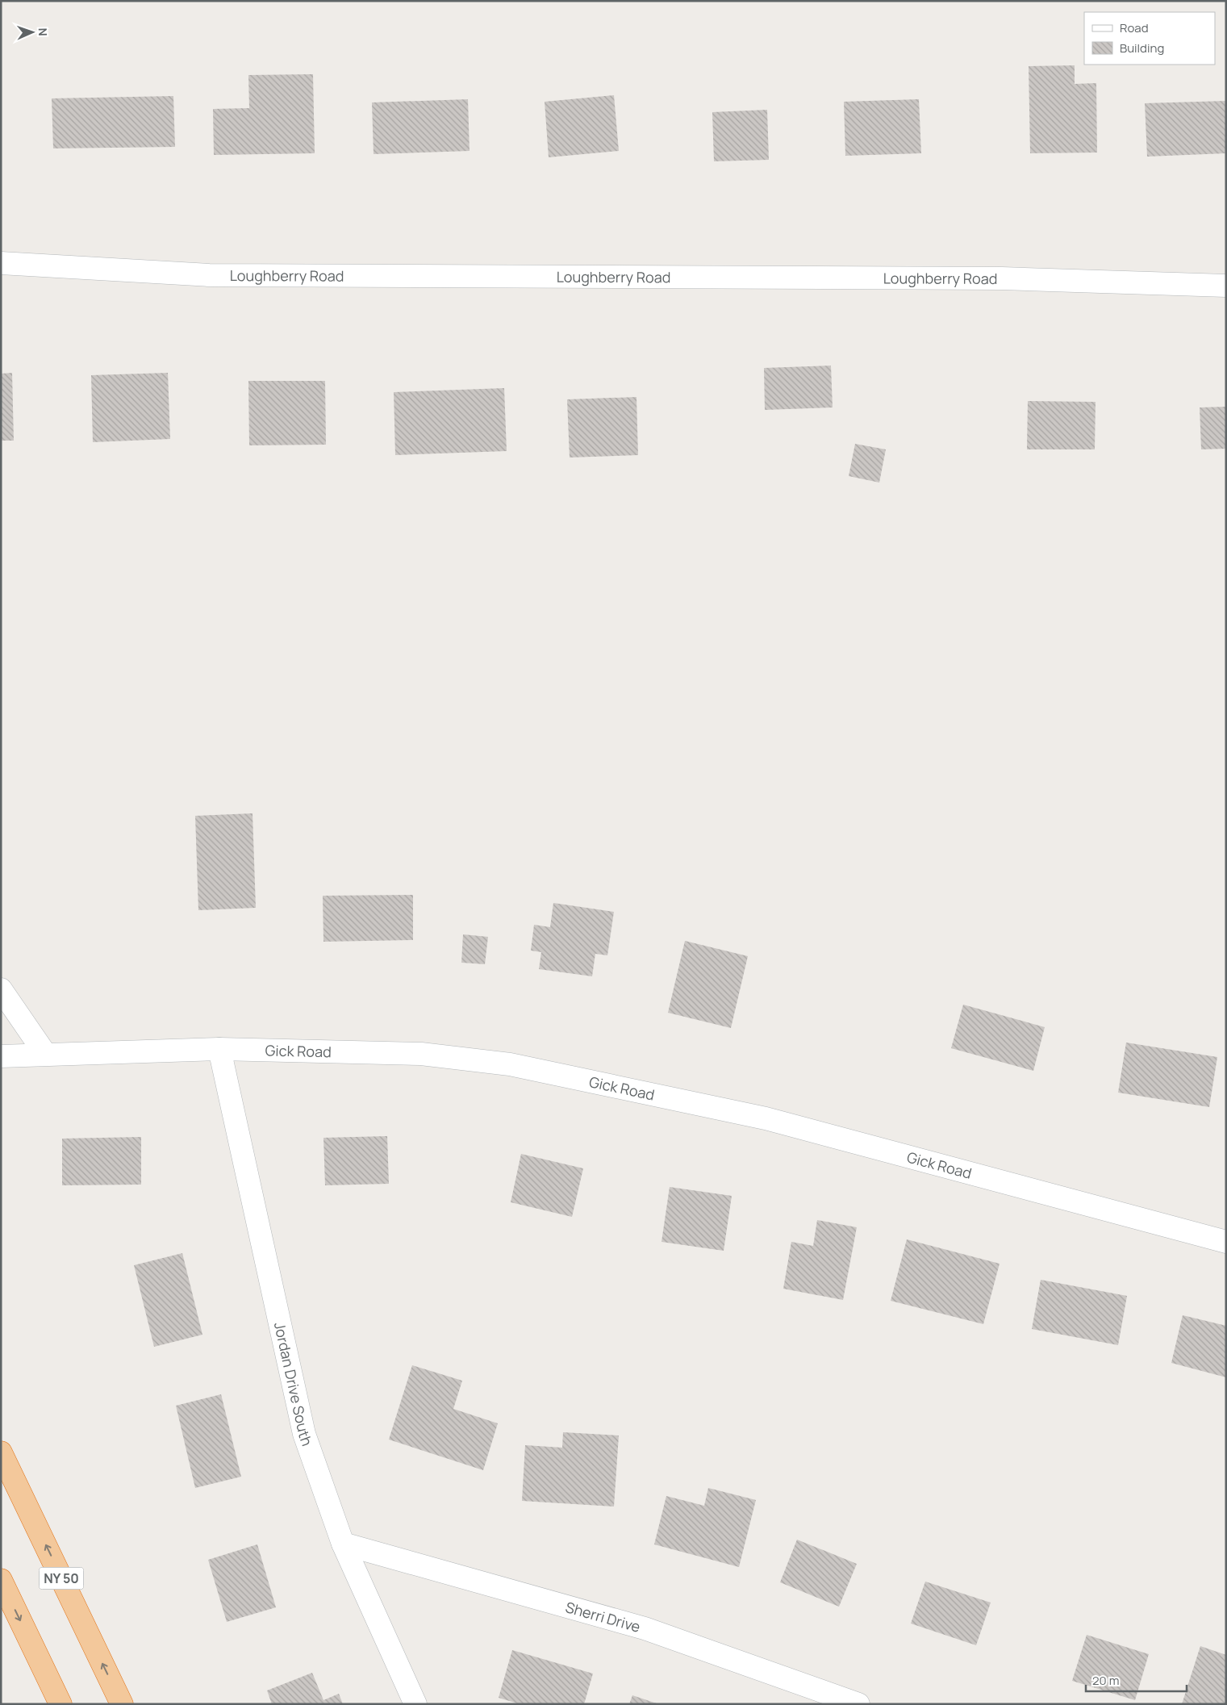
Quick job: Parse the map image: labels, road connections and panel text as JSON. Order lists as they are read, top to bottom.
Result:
{
  "streets": {
    "highway": ["NY 50"],
    "street": [
      "Loughberry Road",
      "Gick Road",
      "Jordan Drive South",
      "Sherri Drive"
    ]
  },
  "crossings": [
    ["Gick Road", "Jordan Drive South"],
    ["Jordan Drive South", "Sherri Drive"]
  ],
  "legend": ["Road", "Building"],
  "scale_bar": "20 m",
  "north": "right"
}
